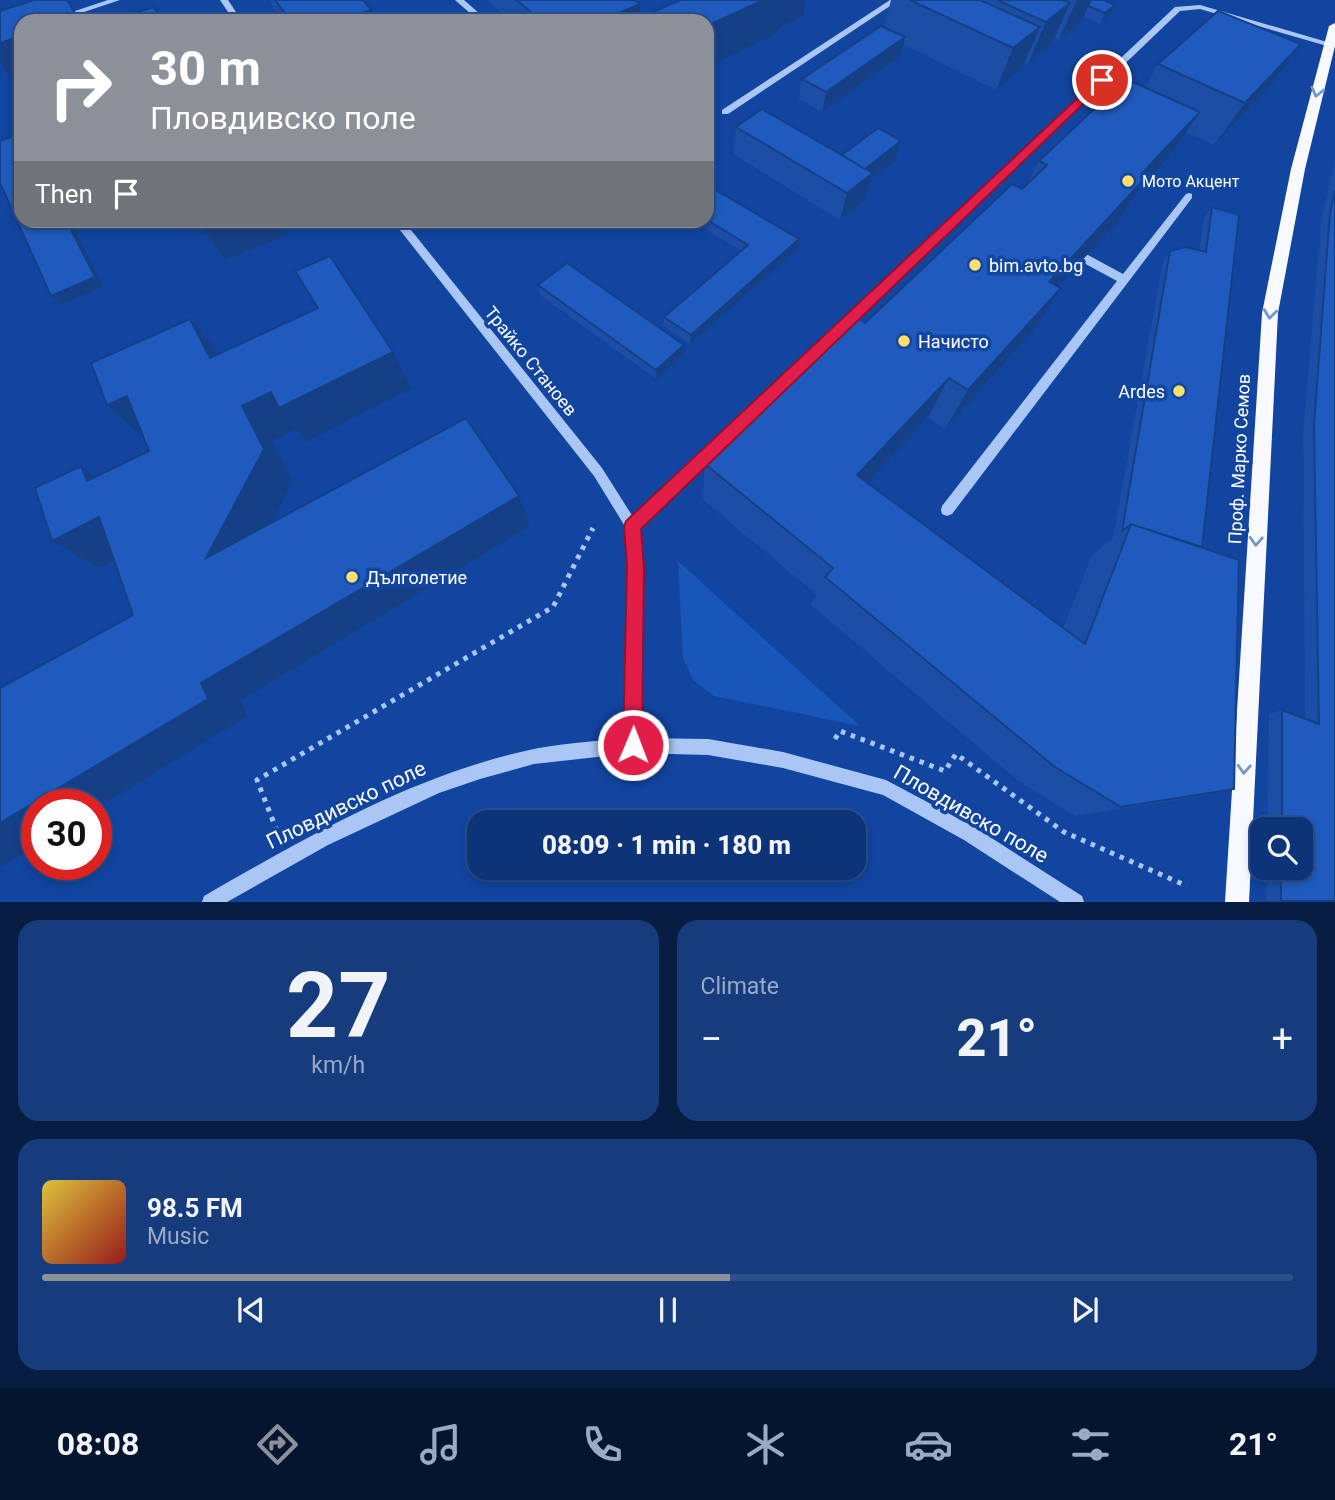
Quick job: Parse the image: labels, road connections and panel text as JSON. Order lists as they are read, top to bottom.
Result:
{
  "streets": {
    "main road": ["Проф. Марко Семов"],
    "street": ["Трайко Станоев", "Пловдивско поле"]
  },
  "one_way": ["Проф. Марко Семов"],
  "places": [
    "Мото Акцент",
    "bim.avto.bg",
    "Начисто",
    "Ardes",
    "Дълголетие"
  ],
  "page": {
    "turn": ["30 m", "Пловдивско поле"],
    "then": "Then",
    "limit": "30",
    "trip": "08:09 · 1 min · 180 m",
    "tile": [
      ["27", "km/h"],
      "Climate"
    ],
    "heat": ["−", "21°", "+"],
    "song": ["98.5 FM", "Music"],
    "tabs": ["08:08", "21°"]
  }
}
